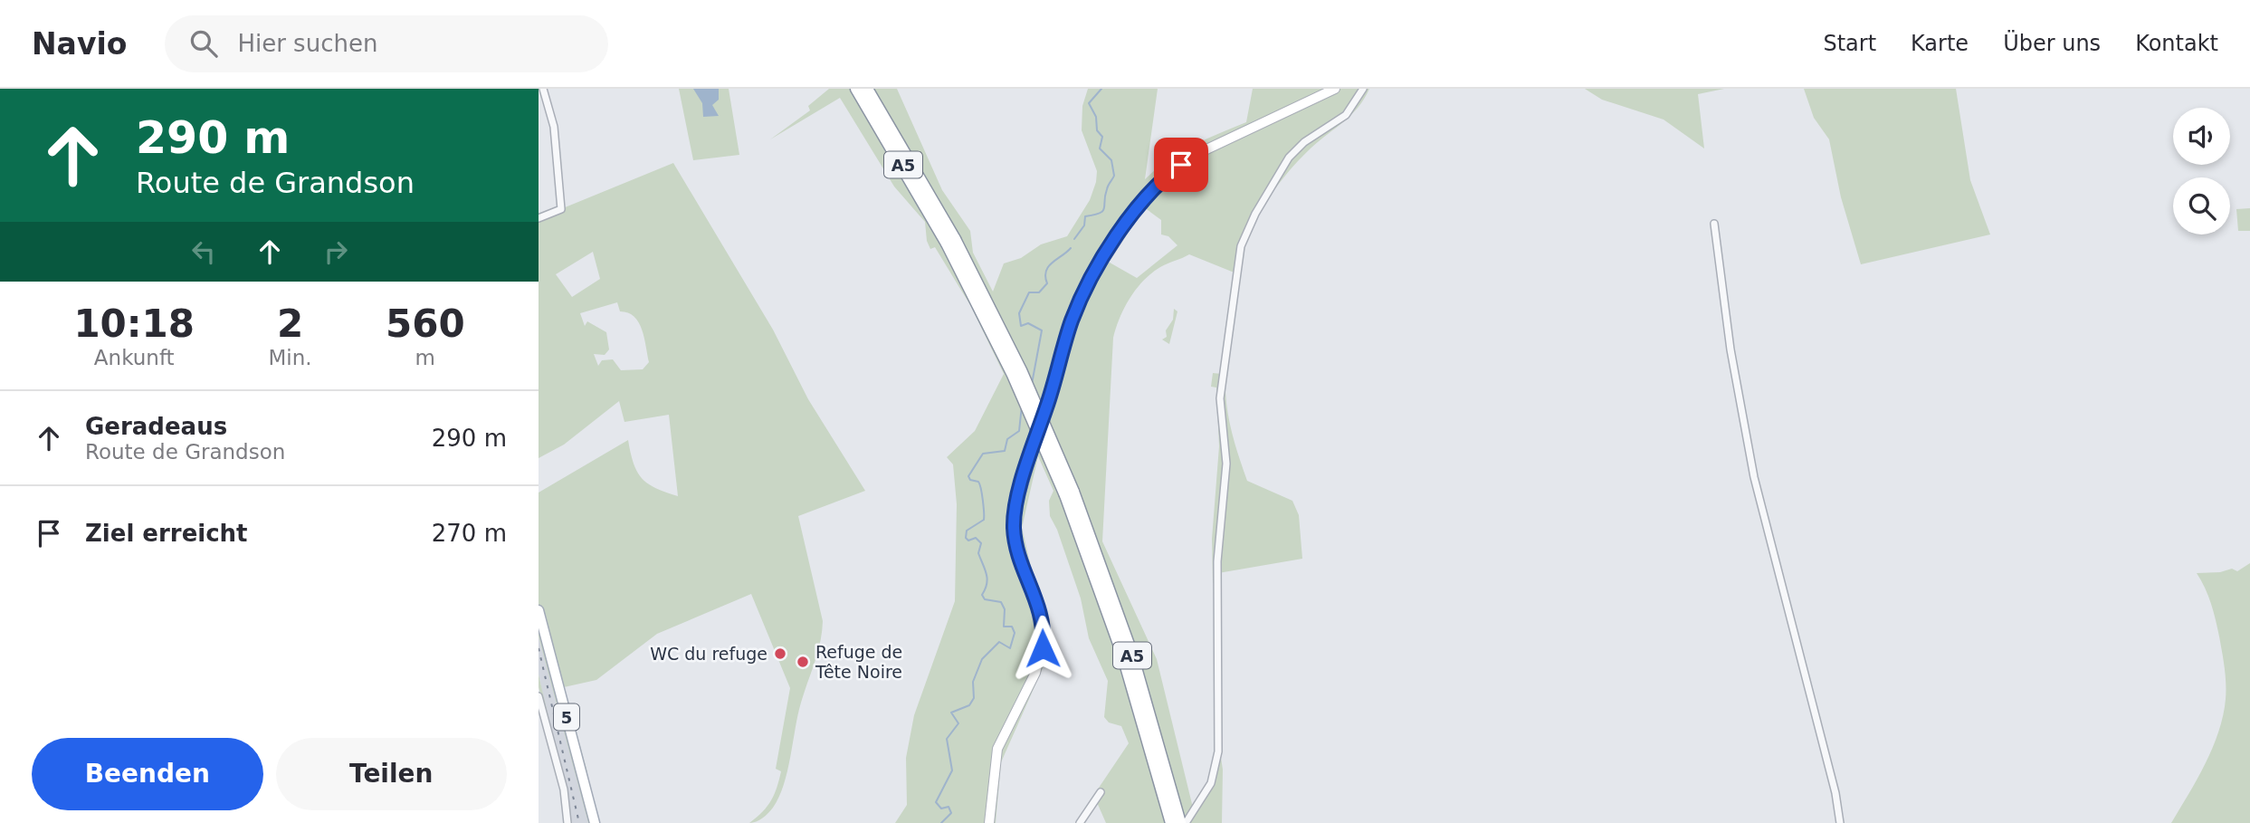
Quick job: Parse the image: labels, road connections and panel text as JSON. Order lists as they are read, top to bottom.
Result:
{
  "streets": {
    "highway": ["A5"],
    "main road": ["5"]
  },
  "places": ["WC du refuge", "Refuge de Tête Noire"],
  "page": {
    "header": "Navio",
    "search": "Hier suchen",
    "nav": [
      "Start",
      "Karte",
      "Über uns",
      "Kontakt"
    ],
    "turn": ["290 m", "Route de Grandson"],
    "eta": [
      "10:18",
      "Ankunft",
      "2",
      "Min.",
      "560",
      "m"
    ],
    "list": [
      {
        "name": "Geradeaus",
        "note": "Route de Grandson",
        "value": "290 m"
      },
      {
        "name": "Ziel erreicht",
        "value": "270 m"
      }
    ],
    "buttons": ["Beenden", "Teilen"]
  }
}
